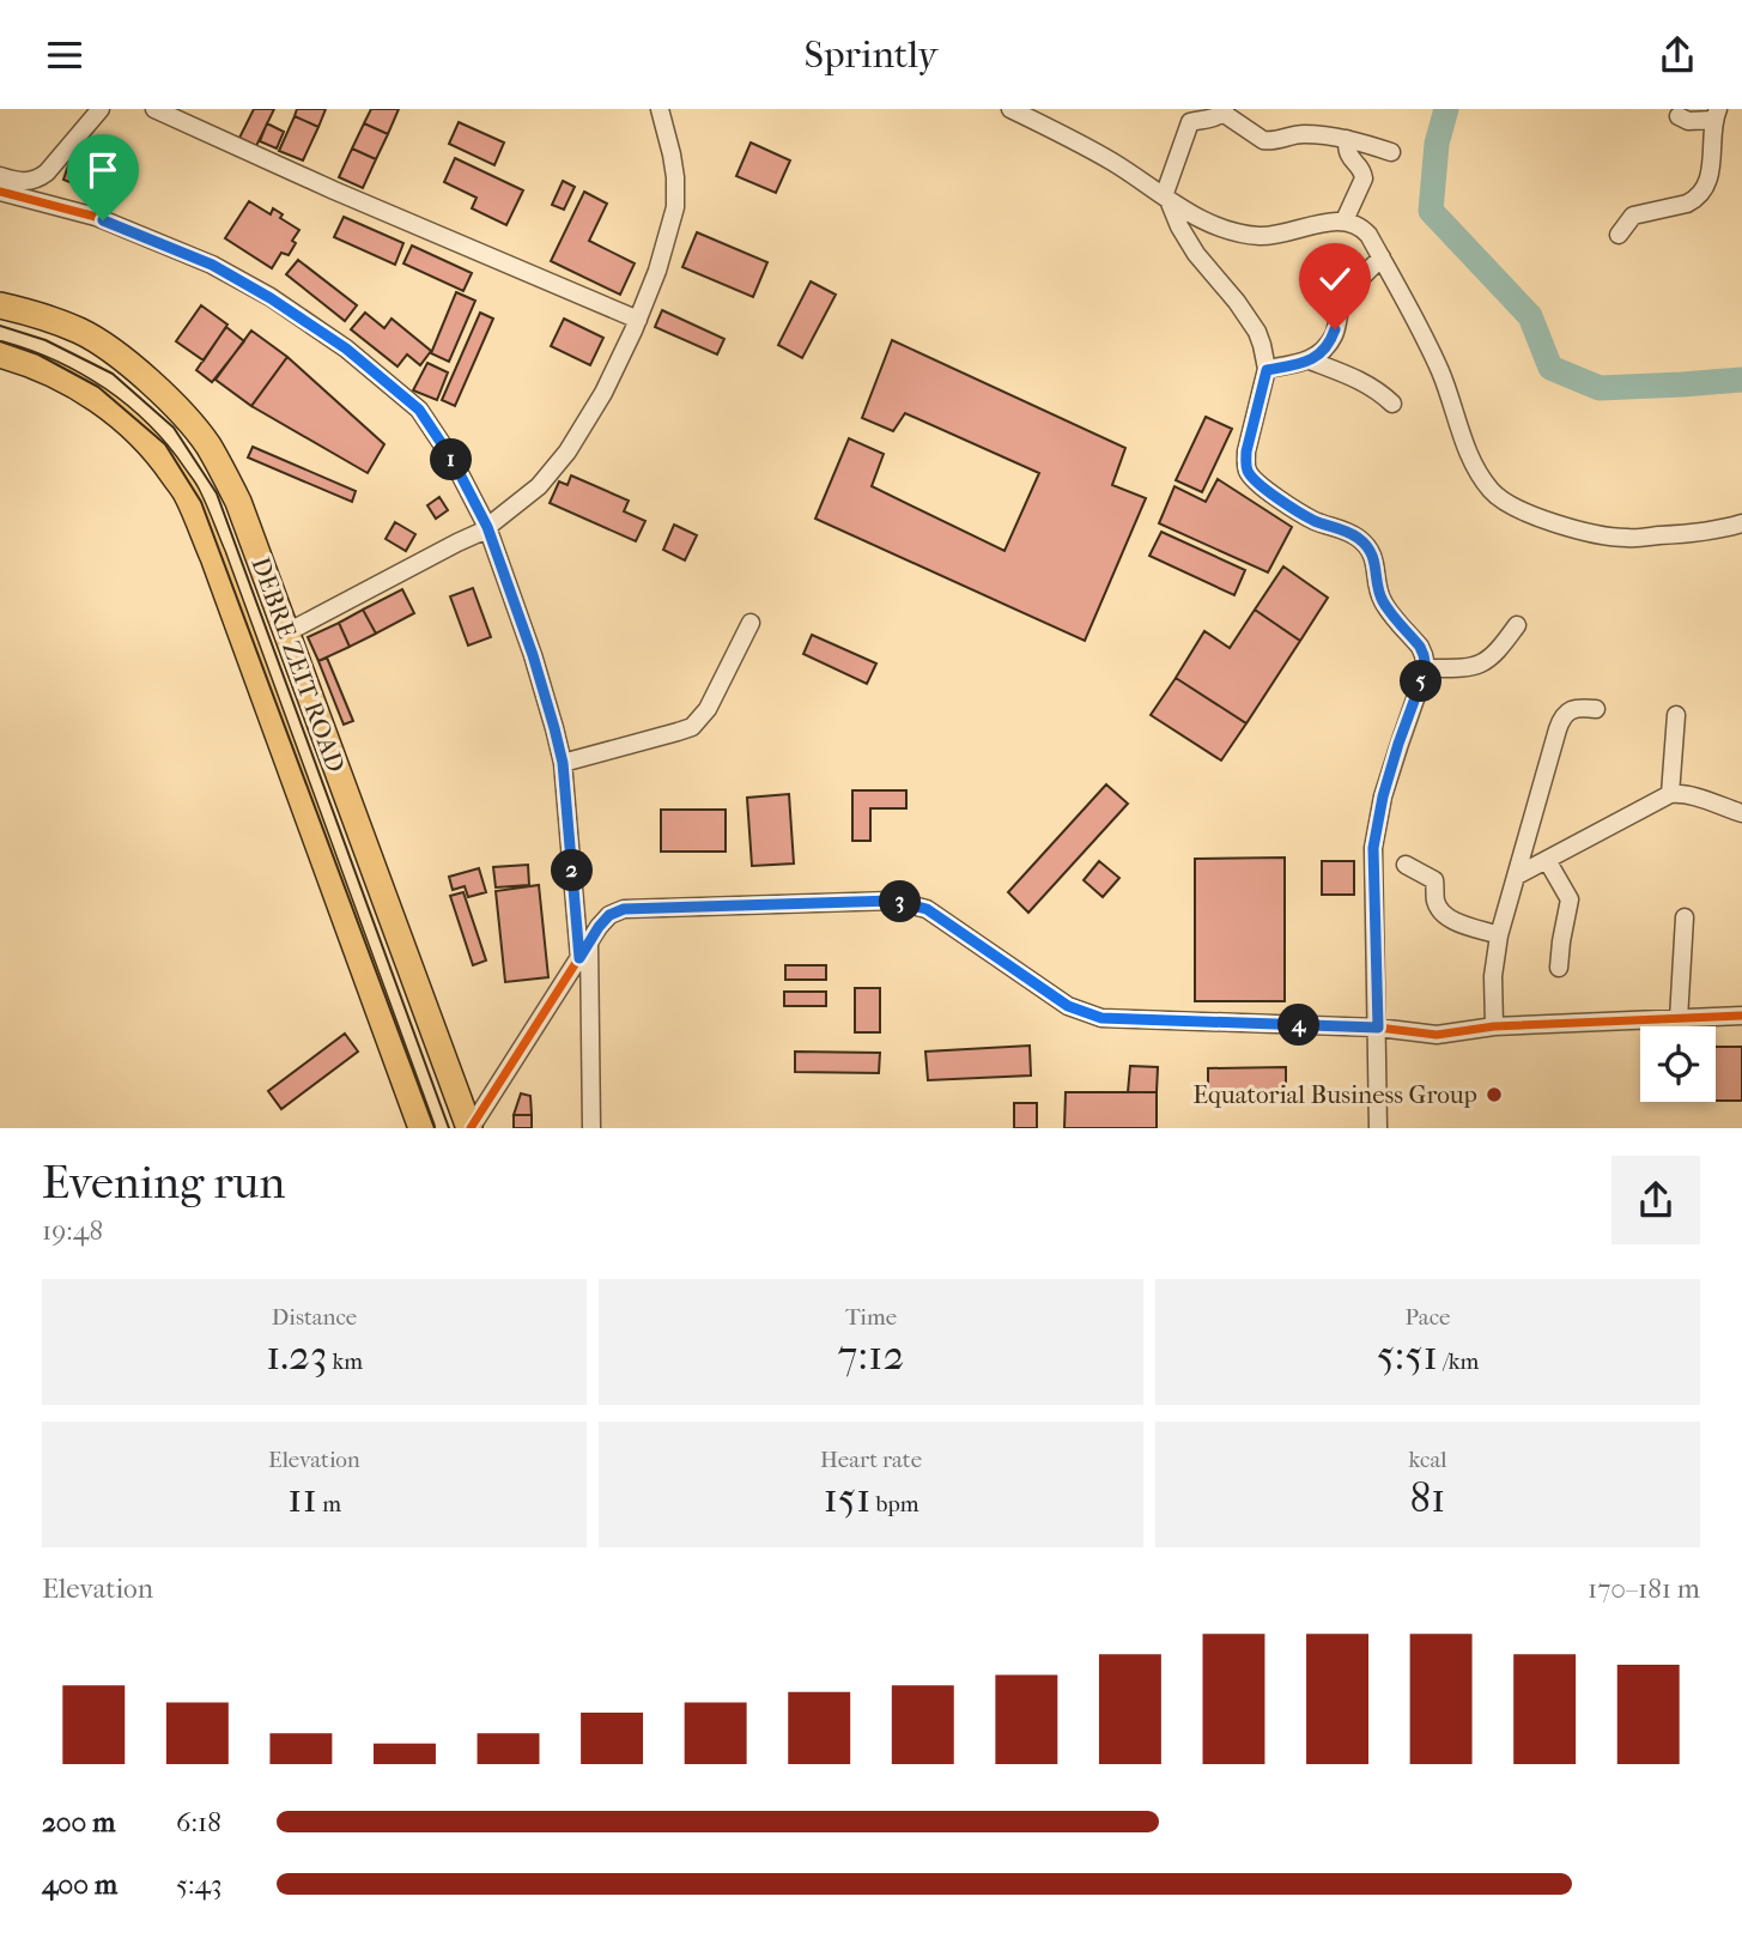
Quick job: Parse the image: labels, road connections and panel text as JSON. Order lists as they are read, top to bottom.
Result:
{
  "streets": {
    "main road": ["DEBRE ZEIT ROAD"]
  },
  "places": ["Equatorial Business Group"],
  "page": {
    "header": "Sprintly",
    "pins": [
      "1",
      "5",
      "2",
      "3",
      "4"
    ],
    "heading": ["Evening run", "19:48"],
    "stats": [
      ["Distance", "1.23 km"],
      ["Time", "7:12"],
      ["Pace", "5:51 /km"],
      ["Elevation", "11 m"],
      ["Heart rate", "151 bpm"],
      ["kcal", "81"]
    ],
    "chart": ["Elevation", "170–181 m"],
    "list": [
      {
        "name": "200 m",
        "note": "6:18"
      },
      {
        "name": "400 m",
        "note": "5:43"
      }
    ]
  }
}
